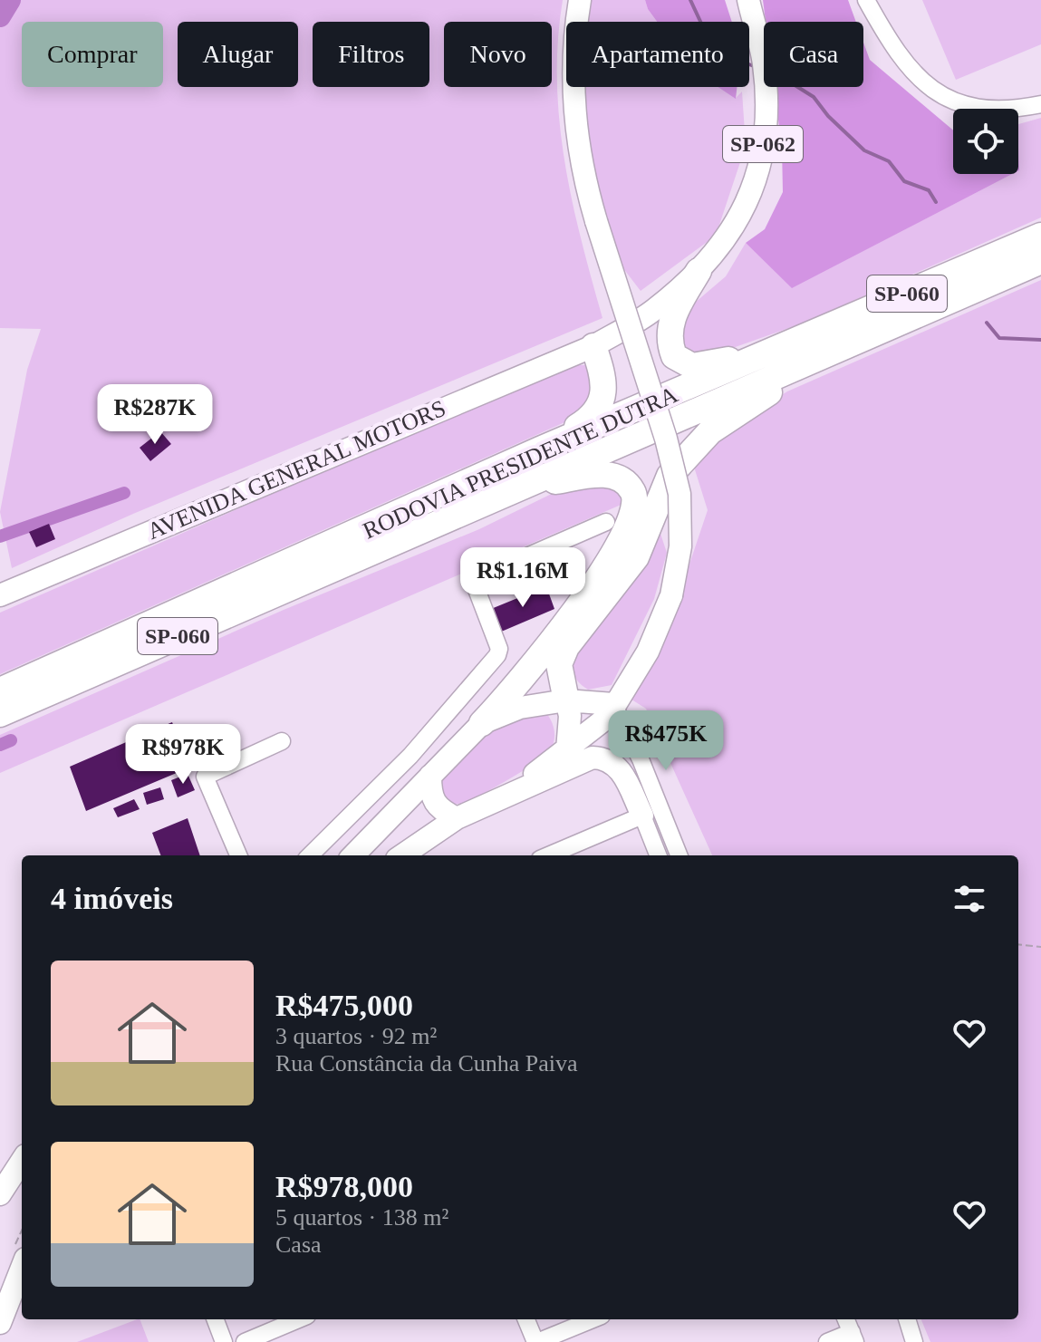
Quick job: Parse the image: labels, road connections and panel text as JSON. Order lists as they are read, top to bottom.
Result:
{
  "streets": {
    "highway": ["SP-060", "RODOVIA PRESIDENTE DUTRA"],
    "main road": ["SP-062", "AVENIDA GENERAL MOTORS"]
  },
  "crossings": [
    ["SP-062", "AVENIDA GENERAL MOTORS"]
  ],
  "page": {
    "chip": [
      "Comprar",
      "Alugar",
      "Filtros",
      "Novo",
      "Apartamento",
      "Casa"
    ],
    "price": [
      "R$287K",
      "R$1.16M",
      "R$475K",
      "R$978K"
    ],
    "heading": "4 imóveis",
    "list": [
      {
        "name": "R$475,000",
        "note": "3 quartos · 92 m² · Rua Constância da Cunha Paiva"
      },
      {
        "name": "R$978,000",
        "note": "5 quartos · 138 m² · Casa"
      }
    ]
  }
}
